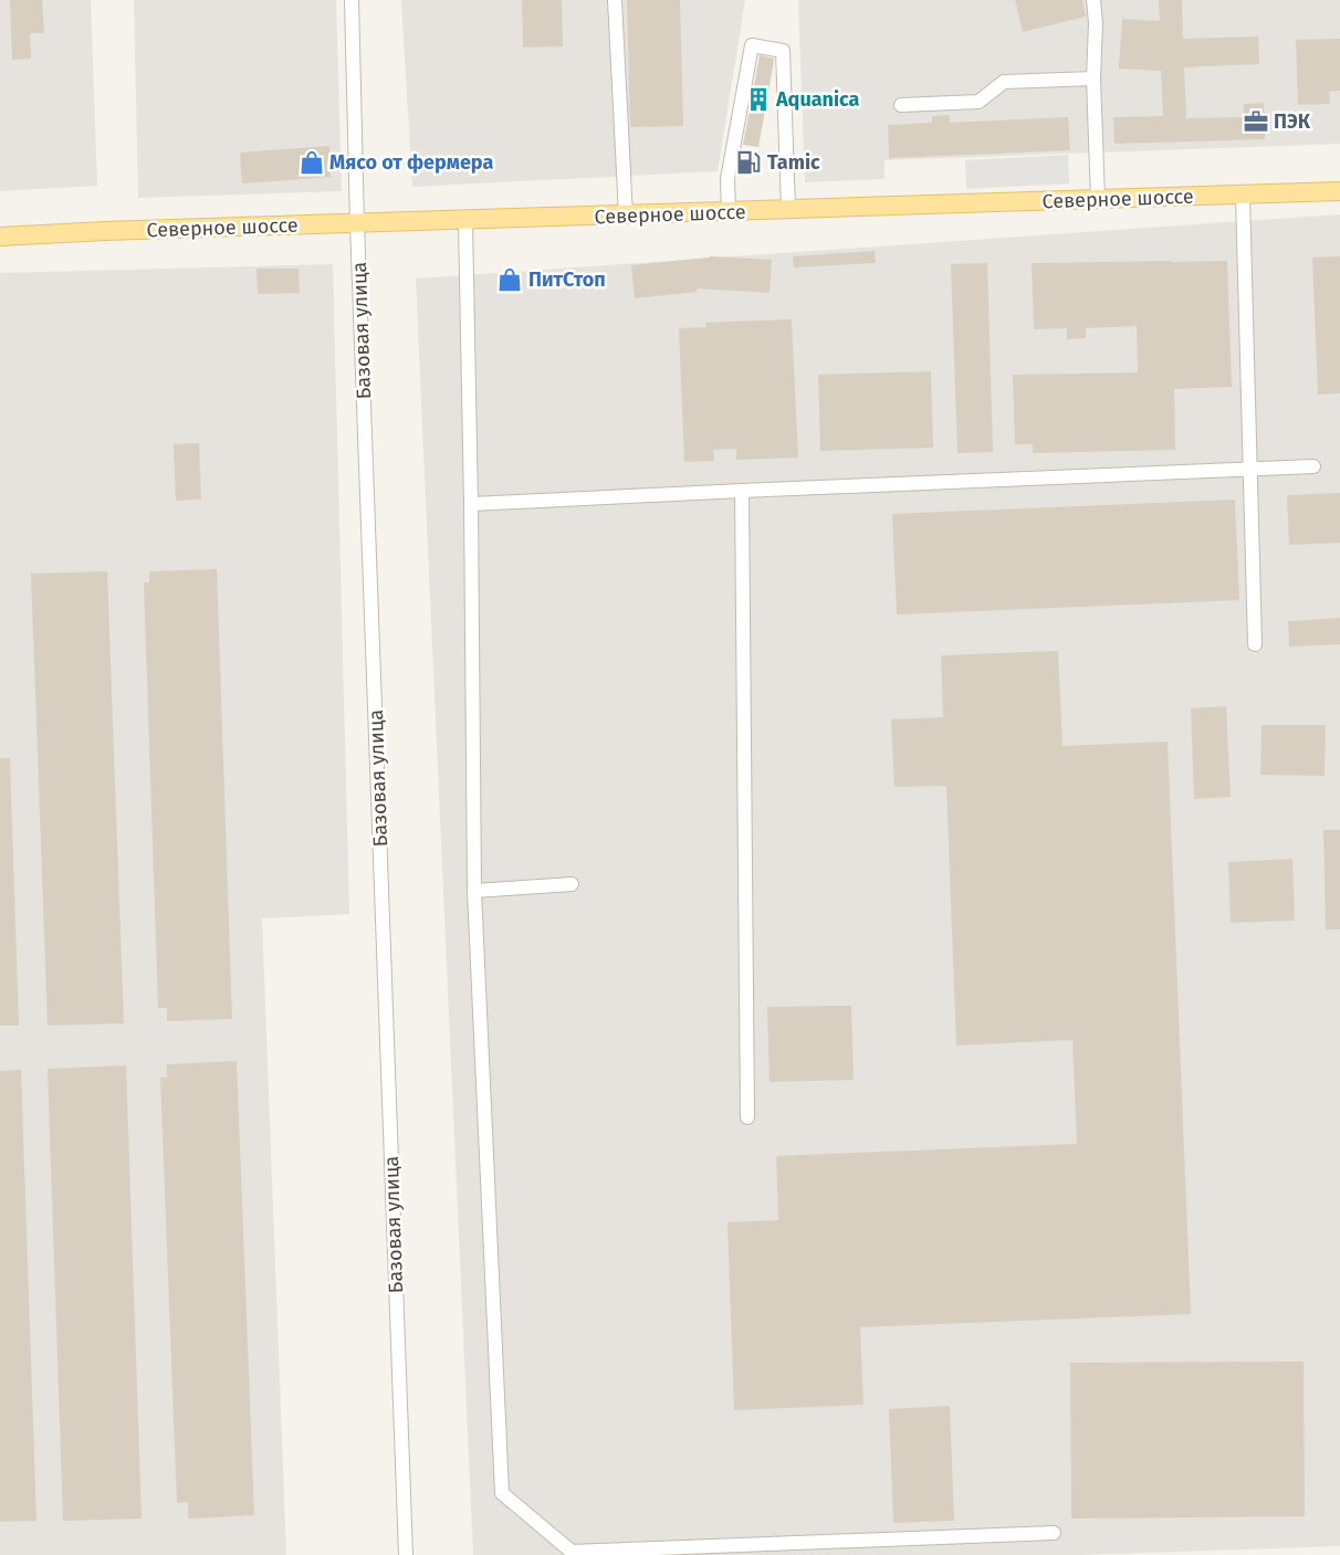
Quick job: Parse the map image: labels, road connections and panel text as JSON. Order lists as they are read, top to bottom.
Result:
{
  "streets": {
    "main road": ["Северное шоссе"],
    "street": ["Базовая улица"]
  },
  "crossings": [
    ["Северное шоссе", "Базовая улица"]
  ],
  "places": {
    "building": ["Aquanica"],
    "office": ["ПЭК"],
    "shop": ["Мясо от фермера", "ПитСтоп"],
    "fuel station": ["Tamic"]
  }
}
